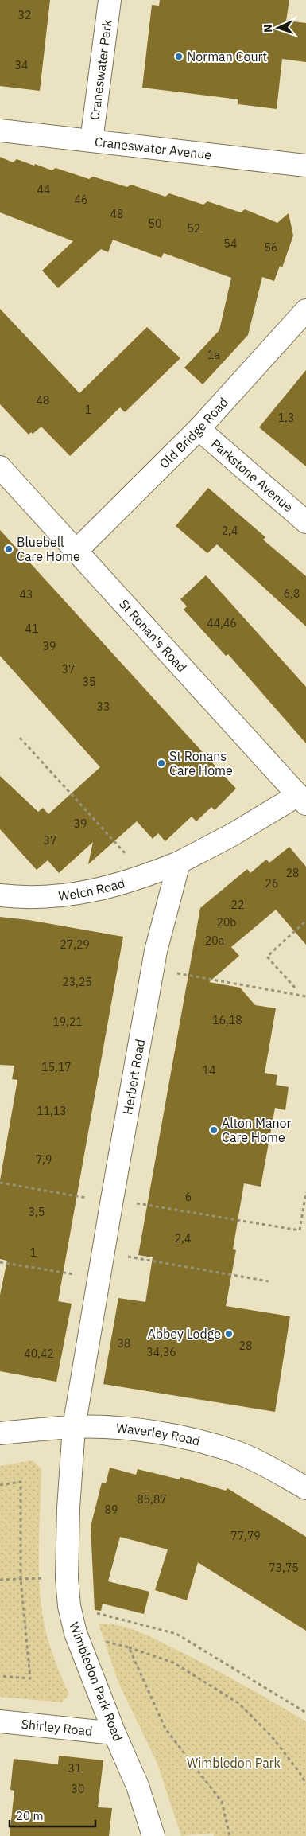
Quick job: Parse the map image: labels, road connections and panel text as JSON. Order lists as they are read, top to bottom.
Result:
{
  "streets": {
    "street": [
      "Craneswater Park",
      "Craneswater Avenue",
      "Old Bridge Road",
      "Parkstone Avenue",
      "St Ronan's Road",
      "Welch Road",
      "Herbert Road",
      "Waverley Road",
      "Wimbledon Park Road",
      "Shirley Road"
    ]
  },
  "crossings": [
    ["Craneswater Park", "Craneswater Avenue"],
    ["Old Bridge Road", "Parkstone Avenue"],
    ["Old Bridge Road", "St Ronan's Road"],
    ["Welch Road", "Herbert Road"],
    ["Herbert Road", "Waverley Road"],
    ["Herbert Road", "Wimbledon Park Road"],
    ["Waverley Road", "Wimbledon Park Road"],
    ["Wimbledon Park Road", "Shirley Road"]
  ],
  "parks": ["Wimbledon Park"],
  "places": [
    "Norman Court",
    "Bluebell Care Home",
    "St Ronans Care Home",
    "Alton Manor Care Home",
    "Abbey Lodge"
  ],
  "house_numbers": [
    "32",
    "34",
    "44",
    "46",
    "48",
    "50",
    "52",
    "54",
    "56",
    "1a",
    "48",
    "1",
    "1,3",
    "2,4",
    "6,8",
    "43",
    "44,46",
    "41",
    "39",
    "37",
    "35",
    "33",
    "39",
    "37",
    "28",
    "26",
    "22",
    "20b",
    "20a",
    "27,29",
    "23,25",
    "16,18",
    "19,21",
    "15,17",
    "14",
    "11,13",
    "7,9",
    "6",
    "3,5",
    "2,4",
    "1",
    "38",
    "28",
    "34,36",
    "40,42",
    "85,87",
    "89",
    "77,79",
    "73,75",
    "31",
    "30"
  ],
  "scale_bar": "20 m",
  "north": "left"
}
